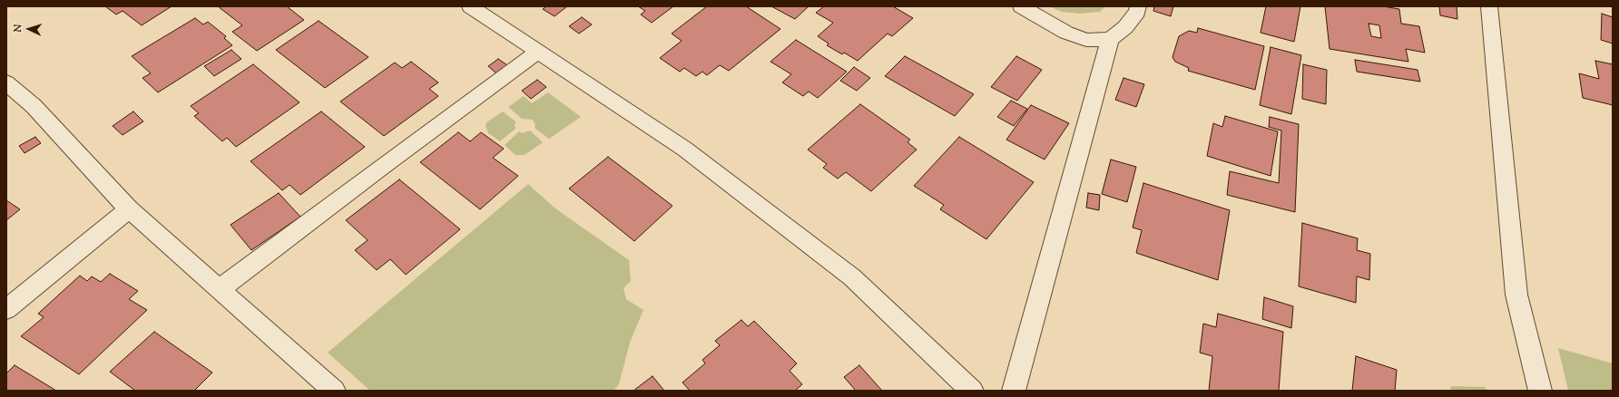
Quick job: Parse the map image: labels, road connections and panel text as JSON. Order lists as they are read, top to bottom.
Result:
{
  "north": "left"
}
